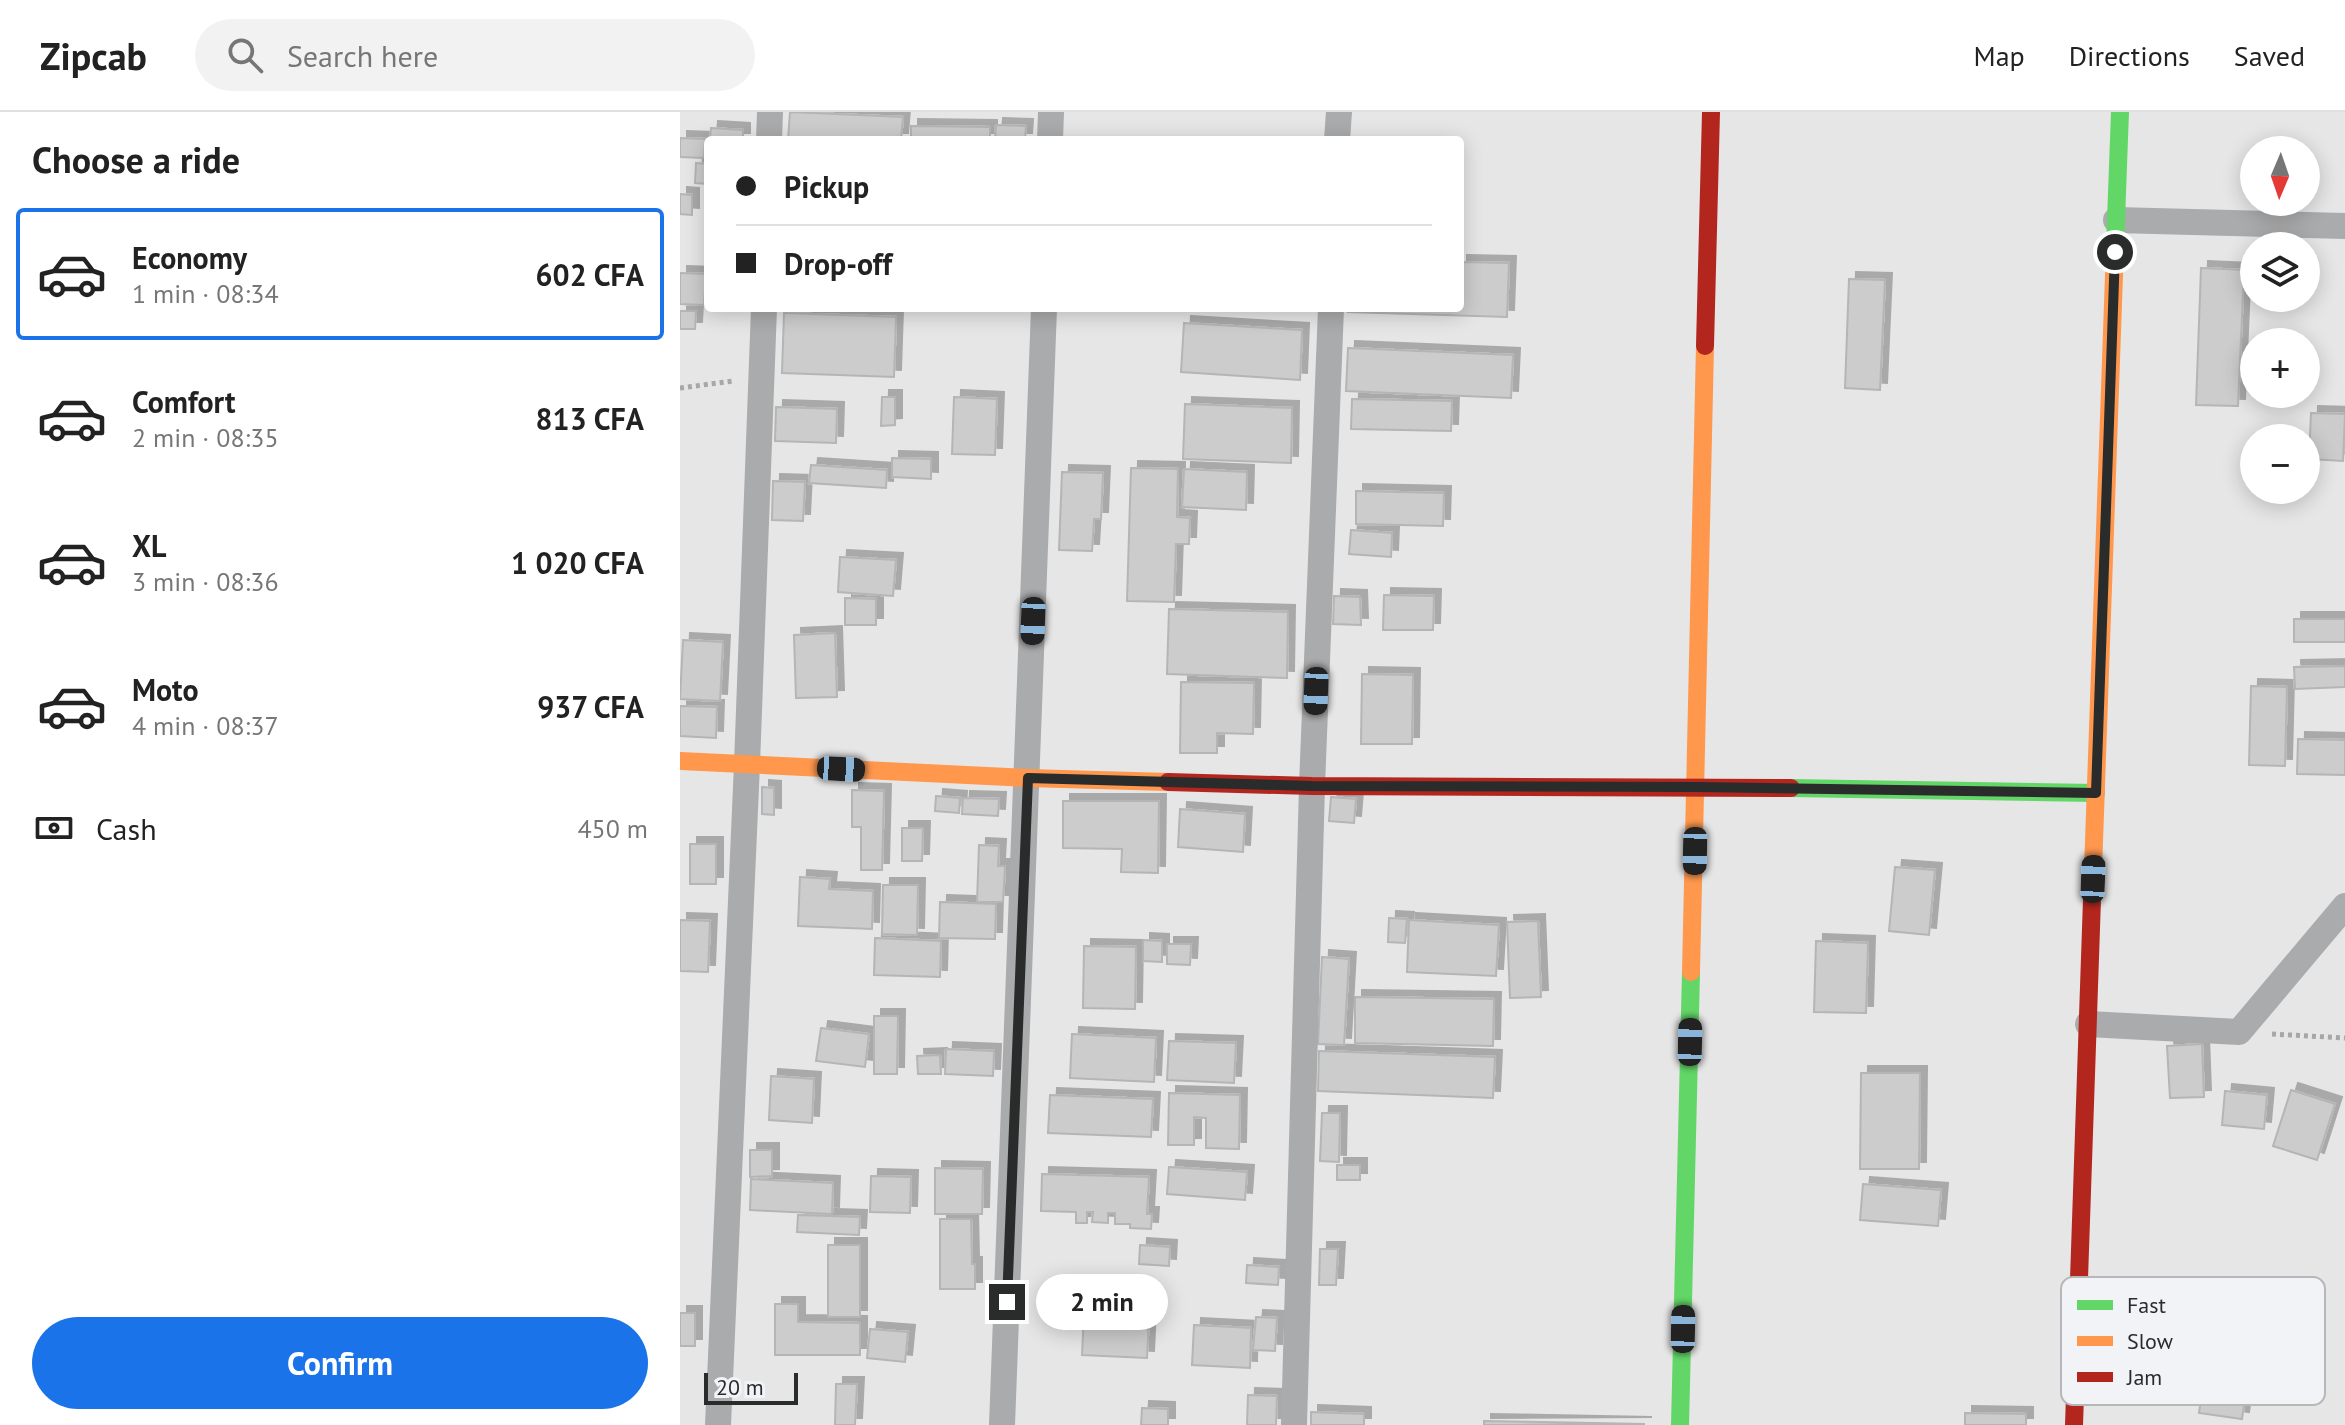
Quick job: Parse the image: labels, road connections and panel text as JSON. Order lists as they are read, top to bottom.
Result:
{
  "legend": ["Fast", "Slow", "Jam"],
  "scale_bar": "20 m",
  "north": "bottom",
  "page": {
    "header": "Zipcab",
    "search": "Search here",
    "nav": ["Map", "Directions", "Saved"],
    "heading": "Choose a ride",
    "map_buttons": ["+", "−"],
    "banner": ["Pickup", "Drop-off"],
    "list": [
      {
        "name": "Economy",
        "note": "1 min · 08:34",
        "value": "602 CFA"
      },
      {
        "name": "Comfort",
        "note": "2 min · 08:35",
        "value": "813 CFA"
      },
      {
        "name": "XL",
        "note": "3 min · 08:36",
        "value": "1 020 CFA"
      },
      {
        "name": "Moto",
        "note": "4 min · 08:37",
        "value": "937 CFA"
      }
    ],
    "pay": ["Cash", "450 m"],
    "bubble": "2 min",
    "buttons": "Confirm",
    "scale": "20 m"
  }
}
